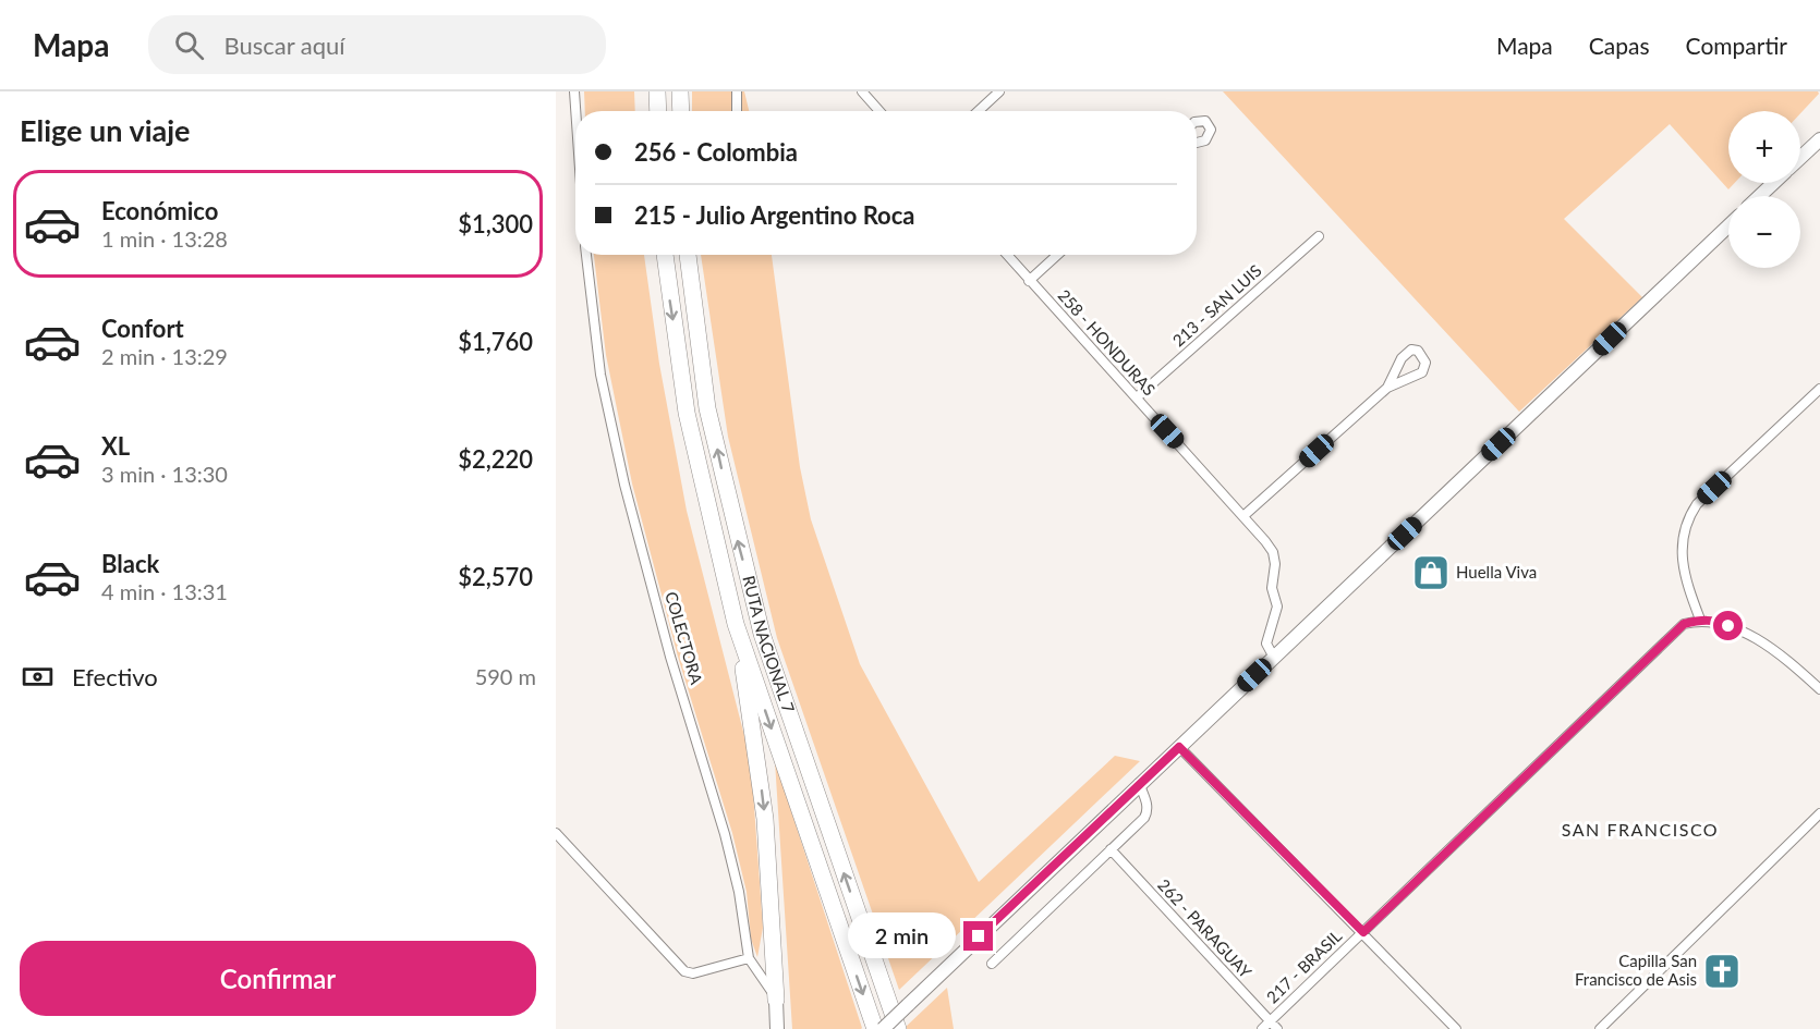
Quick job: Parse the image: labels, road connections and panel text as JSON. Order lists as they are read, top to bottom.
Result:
{
  "streets": {
    "highway": ["RUTA NACIONAL 7"],
    "street": [
      "213 - SAN LUIS",
      "258 - HONDURAS",
      "COLECTORA",
      "262 - PARAGUAY",
      "217 - BRASIL"
    ]
  },
  "crossings": [
    ["213 - SAN LUIS", "258 - HONDURAS"],
    ["262 - PARAGUAY", "217 - BRASIL"]
  ],
  "districts": ["SAN FRANCISCO"],
  "places": {
    "shop": ["Huella Viva"],
    "church": ["Capilla San Francisco de Asis"]
  },
  "page": {
    "header": "Mapa",
    "search": "Buscar aquí",
    "nav": ["Mapa", "Capas", "Compartir"],
    "heading": "Elige un viaje",
    "map_buttons": ["+", "−"],
    "banner": ["256 - Colombia", "215 - Julio Argentino Roca"],
    "list": [
      {
        "name": "Económico",
        "note": "1 min · 13:28",
        "value": "$1,300"
      },
      {
        "name": "Confort",
        "note": "2 min · 13:29",
        "value": "$1,760"
      },
      {
        "name": "XL",
        "note": "3 min · 13:30",
        "value": "$2,220"
      },
      {
        "name": "Black",
        "note": "4 min · 13:31",
        "value": "$2,570"
      }
    ],
    "pay": ["Efectivo", "590 m"],
    "bubble": "2 min",
    "buttons": "Confirmar"
  }
}
